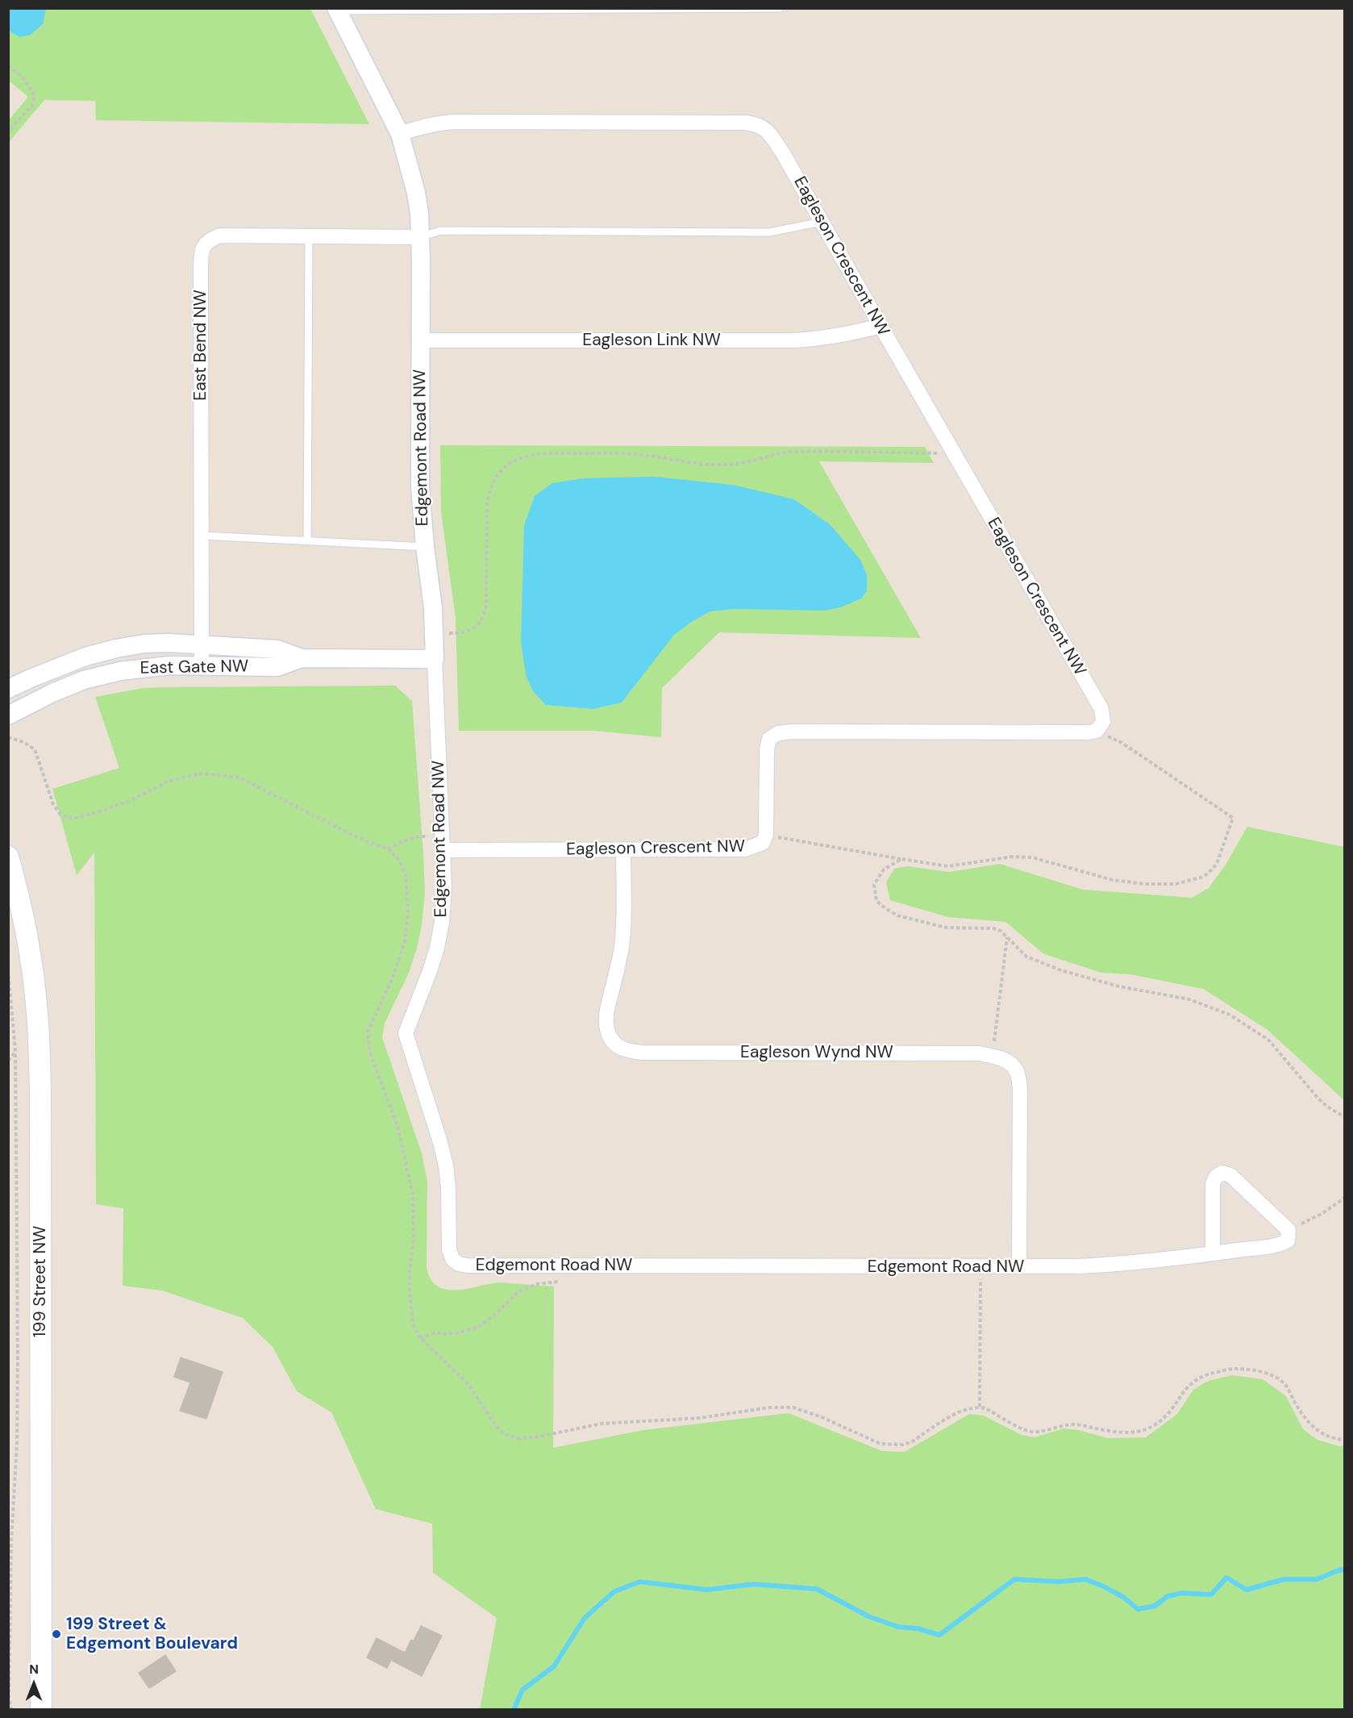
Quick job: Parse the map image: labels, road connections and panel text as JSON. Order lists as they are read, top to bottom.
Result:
{
  "streets": {
    "main road": ["199 Street NW"],
    "street": [
      "Eagleson Crescent NW",
      "Eagleson Link NW",
      "East Bend NW",
      "Edgemont Road NW",
      "East Gate NW",
      "Eagleson Wynd NW"
    ]
  },
  "crossings": [
    ["Eagleson Crescent NW", "Eagleson Link NW"],
    ["Eagleson Crescent NW", "Edgemont Road NW"],
    ["Eagleson Crescent NW", "Eagleson Wynd NW"],
    ["Eagleson Link NW", "Edgemont Road NW"],
    ["East Bend NW", "Edgemont Road NW"],
    ["East Bend NW", "East Gate NW"],
    ["Edgemont Road NW", "East Gate NW"],
    ["Edgemont Road NW", "Eagleson Wynd NW"]
  ],
  "places": ["199 Street & Edgemont Boulevard"],
  "north": "top"
}
